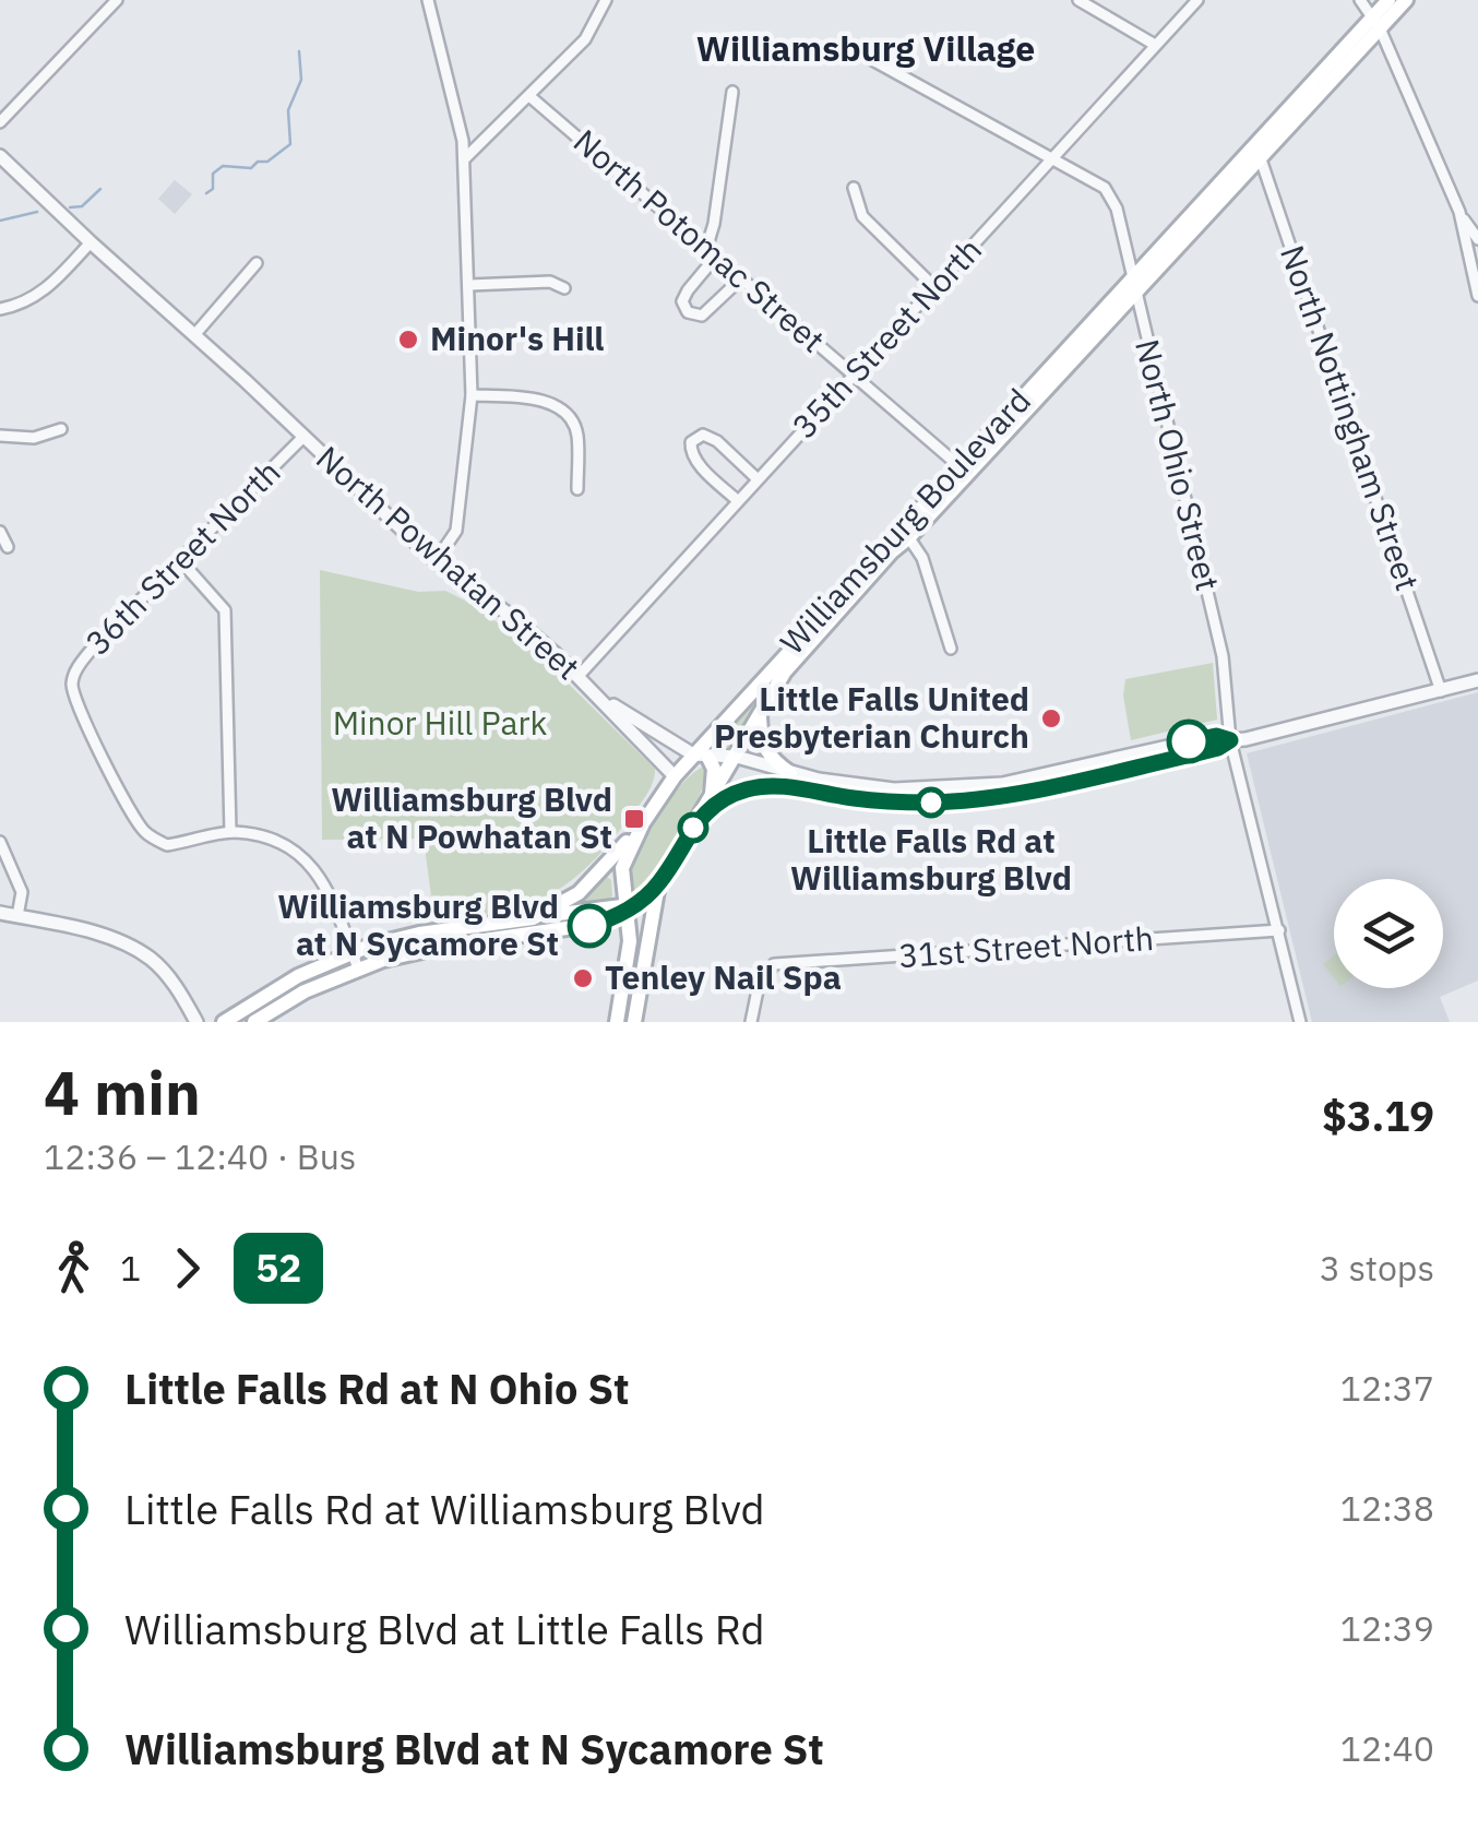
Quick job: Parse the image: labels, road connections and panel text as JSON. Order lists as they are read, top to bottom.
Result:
{
  "streets": {
    "main road": ["Williamsburg Boulevard"],
    "street": [
      "North Potomac Street",
      "35th Street North",
      "North Nottingham Street",
      "North Ohio Street",
      "36th Street North",
      "North Powhatan Street",
      "31st Street North"
    ]
  },
  "crossings": [
    ["North Potomac Street", "35th Street North"],
    ["North Potomac Street", "Williamsburg Boulevard"],
    ["35th Street North", "North Ohio Street"],
    ["35th Street North", "North Powhatan Street"],
    ["North Nottingham Street", "Williamsburg Boulevard"],
    ["North Ohio Street", "Williamsburg Boulevard"],
    ["North Ohio Street", "31st Street North"],
    ["Williamsburg Boulevard", "North Powhatan Street"],
    ["36th Street North", "North Powhatan Street"]
  ],
  "districts": ["Williamsburg Village"],
  "parks": ["Minor Hill Park"],
  "places": {
    "other": [
      "Minor's Hill",
      "Little Falls United Presbyterian Church",
      "Little Falls Rd at Williamsburg Blvd",
      "Williamsburg Blvd at N Sycamore St",
      "Tenley Nail Spa"
    ],
    "transit": ["Williamsburg Blvd at N Powhatan St"]
  },
  "lines": ["bus line 52"],
  "page": {
    "heading": ["4 min", "12:36 – 12:40 · Bus", "$3.19"],
    "legs": ["1", "52", "3 stops"],
    "list": [
      {
        "name": "Little Falls Rd at N Ohio St",
        "value": "12:37"
      },
      {
        "name": "Little Falls Rd at Williamsburg Blvd",
        "value": "12:38"
      },
      {
        "name": "Williamsburg Blvd at Little Falls Rd",
        "value": "12:39"
      },
      {
        "name": "Williamsburg Blvd at N Sycamore St",
        "value": "12:40"
      }
    ]
  }
}
